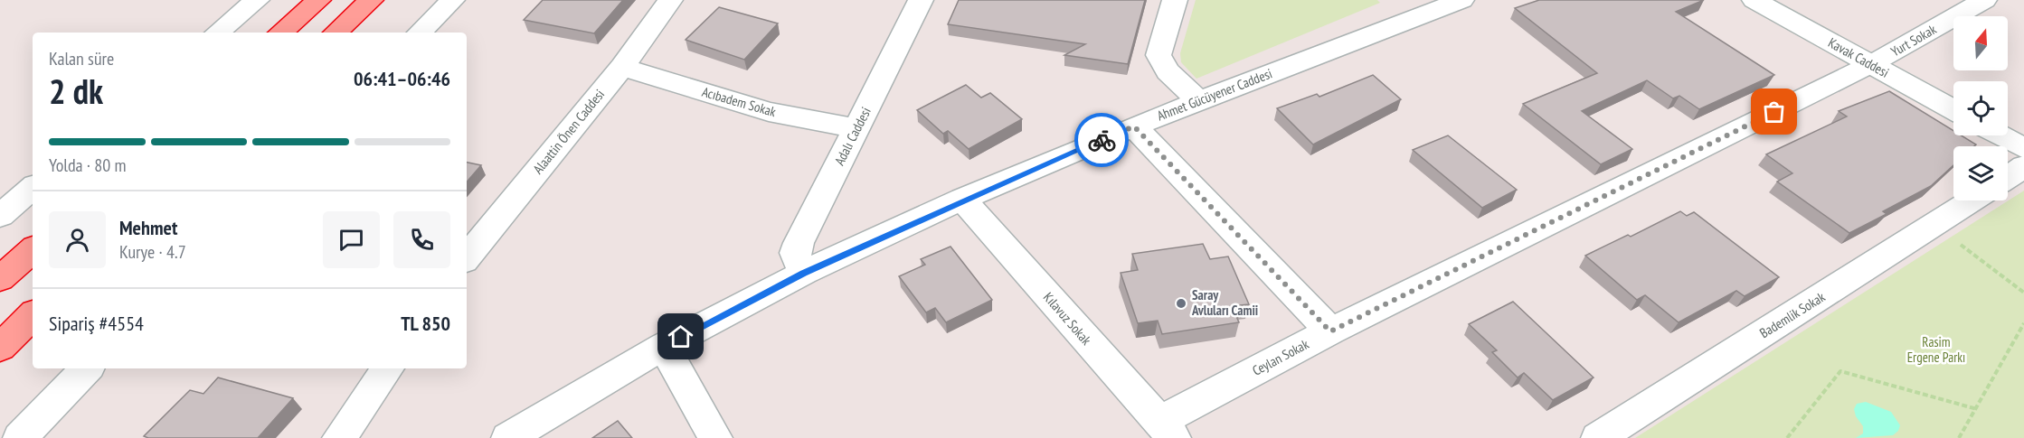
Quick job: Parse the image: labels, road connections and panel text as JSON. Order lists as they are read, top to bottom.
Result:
{
  "streets": {
    "street": [
      "Yurt Sokak",
      "Kavak Caddesi",
      "Ahmet Gücüyener Caddesi",
      "Acıbadem Sokak",
      "Alaattin Önen Caddesi",
      "Adalı Caddesi",
      "Bademlik Sokak",
      "Kılavuz Sokak",
      "Ceylan Sokak"
    ]
  },
  "crossings": [
    ["Yurt Sokak", "Kavak Caddesi"],
    ["Yurt Sokak", "Ceylan Sokak"],
    ["Kavak Caddesi", "Ceylan Sokak"],
    ["Ahmet Gücüyener Caddesi", "Adalı Caddesi"],
    ["Ahmet Gücüyener Caddesi", "Kılavuz Sokak"],
    ["Acıbadem Sokak", "Alaattin Önen Caddesi"],
    ["Acıbadem Sokak", "Adalı Caddesi"],
    ["Kılavuz Sokak", "Ceylan Sokak"]
  ],
  "parks": ["Rasim Ergene Parkı"],
  "places": ["Saray Avluları Camii"],
  "north": "top",
  "page": {
    "heading": ["2 dk", "Kalan süre", "06:41–06:46"],
    "panel": [
      "Mehmet",
      "Kurye · 4.7",
      "Sipariş #4554",
      "TL 850"
    ],
    "bar": "Yolda · 80 m"
  }
}
